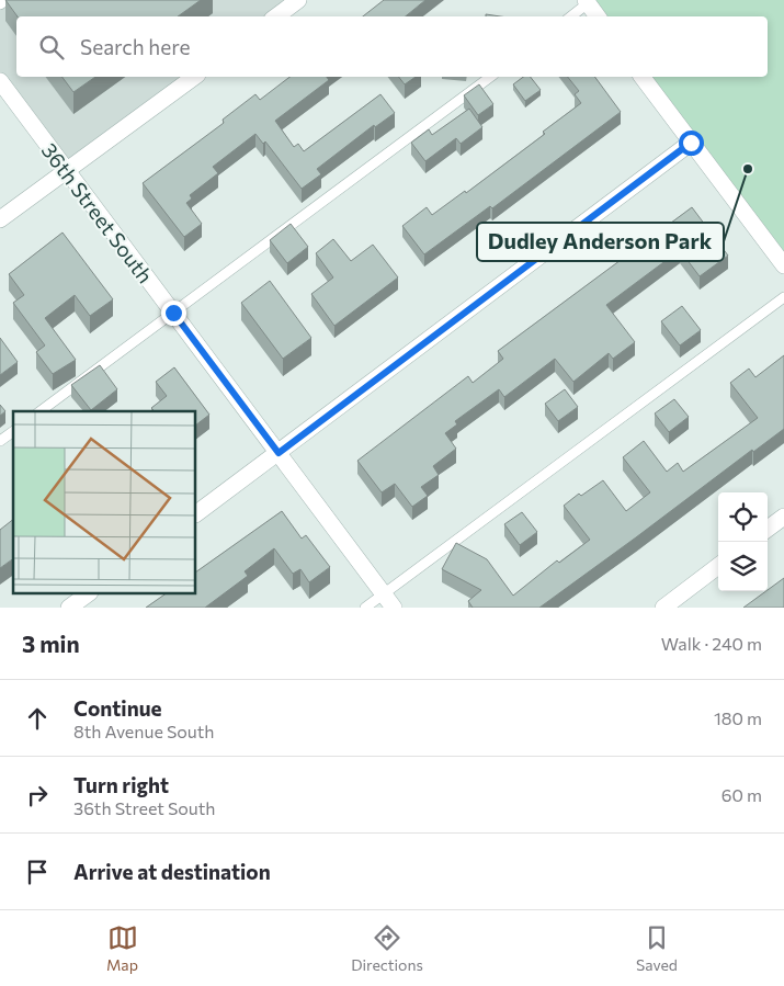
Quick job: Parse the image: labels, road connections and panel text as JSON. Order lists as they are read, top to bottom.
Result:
{
  "streets": {
    "street": ["36th Street South"]
  },
  "places": ["Dudley Anderson Park"],
  "page": {
    "search": "Search here",
    "heading": ["3 min", "Walk · 240 m"],
    "list": [
      ["Continue", "8th Avenue South", "180 m"],
      ["Turn right", "36th Street South", "60 m"],
      "Arrive at destination"
    ],
    "nav": ["Map", "Directions", "Saved"]
  }
}
